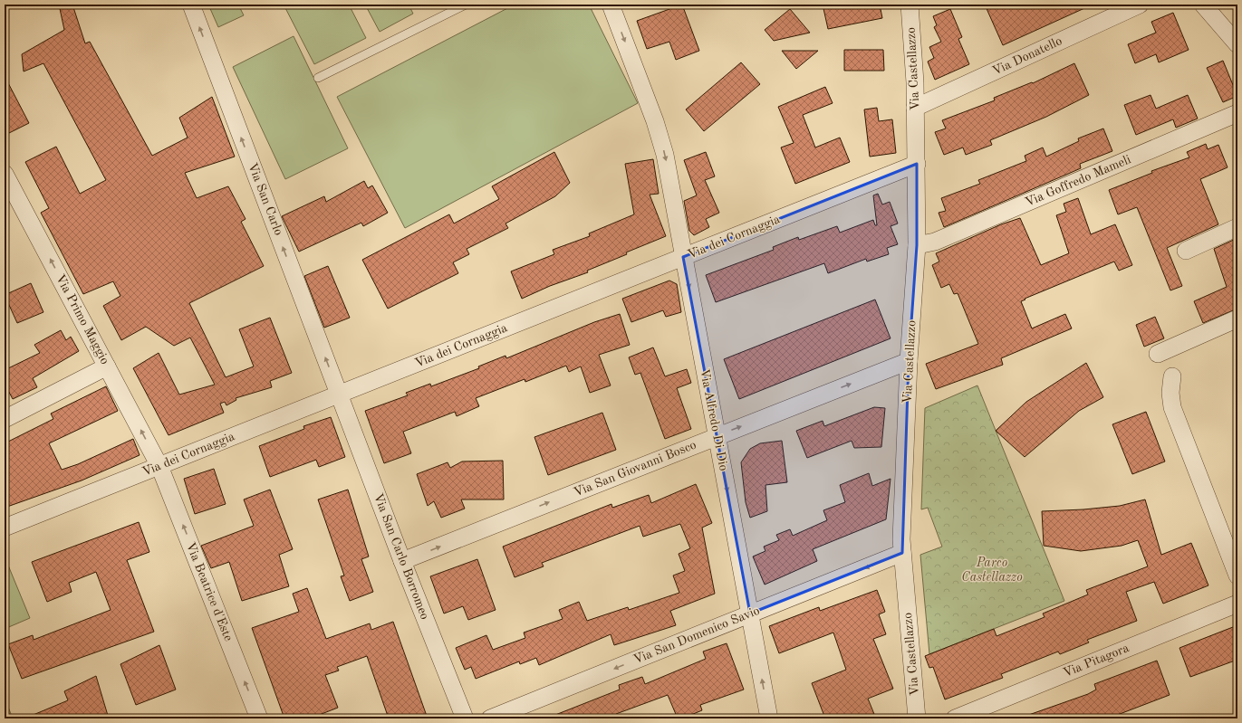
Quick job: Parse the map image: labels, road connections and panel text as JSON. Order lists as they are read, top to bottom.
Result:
{
  "streets": {
    "street": [
      "Via Donatello",
      "Via Castellazzo",
      "Via Goffredo Mameli",
      "Via San Carlo",
      "Via dei Cornaggia",
      "Via Primo Maggio",
      "Via Alfredo Di Dio",
      "Via San Giovanni Bosco",
      "Via San Carlo Borromeo",
      "Via Beatrice d'Este",
      "Via San Domenico Savio",
      "Via Pitagora"
    ]
  },
  "crossings": [
    ["Via Donatello", "Via Castellazzo"],
    ["Via Castellazzo", "Via Goffredo Mameli"],
    ["Via Castellazzo", "Via dei Cornaggia"],
    ["Via Castellazzo", "Via San Giovanni Bosco"],
    ["Via Castellazzo", "Via San Domenico Savio"],
    ["Via San Carlo", "Via dei Cornaggia"],
    ["Via San Carlo", "Via San Carlo Borromeo"],
    ["Via dei Cornaggia", "Via Primo Maggio"],
    ["Via dei Cornaggia", "Via Alfredo Di Dio"],
    ["Via dei Cornaggia", "Via San Carlo Borromeo"],
    ["Via dei Cornaggia", "Via Beatrice d'Este"],
    ["Via Primo Maggio", "Via Beatrice d'Este"],
    ["Via Alfredo Di Dio", "Via San Giovanni Bosco"],
    ["Via Alfredo Di Dio", "Via San Domenico Savio"],
    ["Via San Giovanni Bosco", "Via San Carlo Borromeo"]
  ],
  "one_way": [
    "Via San Carlo",
    "Via Primo Maggio",
    "Via San Giovanni Bosco",
    "Via Beatrice d'Este",
    "Via San Domenico Savio"
  ],
  "parks": ["Parco Castellazzo"]
}
